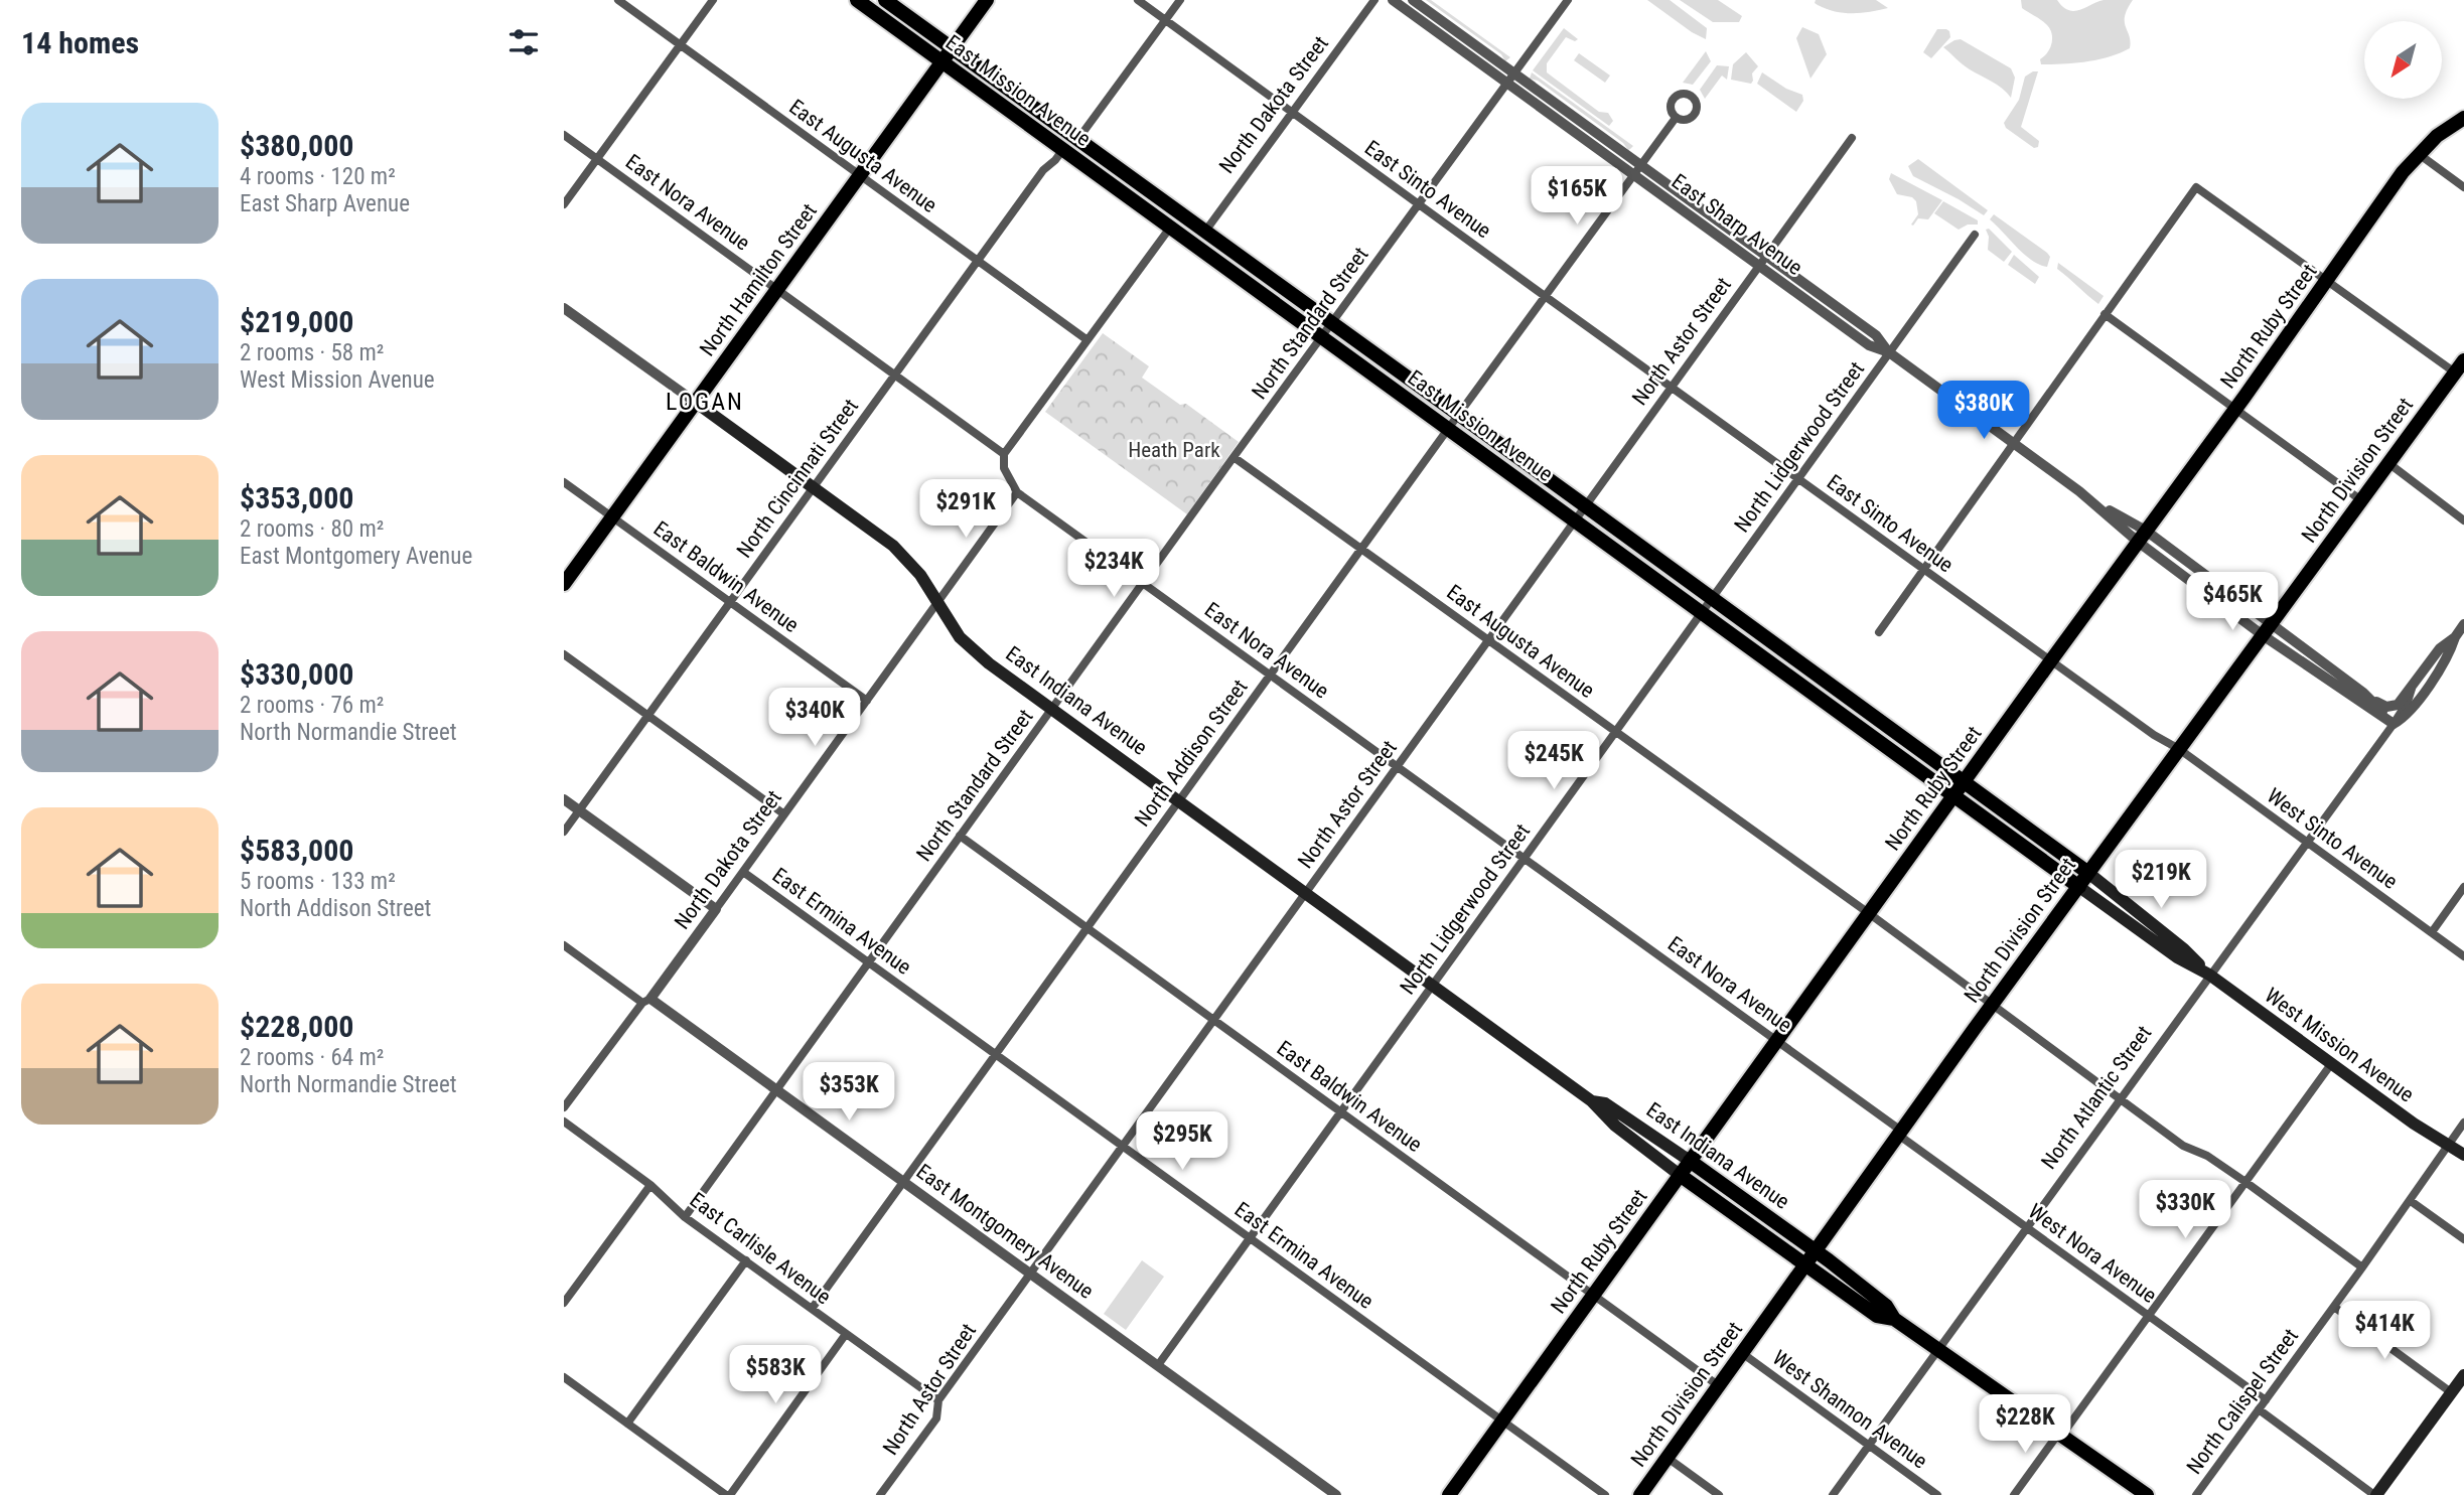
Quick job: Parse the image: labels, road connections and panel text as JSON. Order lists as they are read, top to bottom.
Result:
{
  "streets": {
    "main road": [
      "East Mission Avenue",
      "North Hamilton Street",
      "North Ruby Street",
      "North Division Street",
      "East Indiana Avenue",
      "West Mission Avenue"
    ],
    "street": [
      "North Dakota Street",
      "East Augusta Avenue",
      "East Sinto Avenue",
      "East Nora Avenue",
      "East Sharp Avenue",
      "North Standard Street",
      "North Astor Street",
      "North Lidgerwood Street",
      "North Cincinnati Street",
      "East Baldwin Avenue",
      "North Addison Street",
      "West Sinto Avenue",
      "East Ermina Avenue",
      "North Atlantic Street",
      "East Montgomery Avenue",
      "East Carlisle Avenue",
      "West Nora Avenue",
      "North Calispel Street",
      "West Shannon Avenue"
    ]
  },
  "crossings": [
    ["East Mission Avenue", "North Dakota Street"],
    ["East Mission Avenue", "North Hamilton Street"],
    ["East Mission Avenue", "North Standard Street"],
    ["East Mission Avenue", "North Ruby Street"],
    ["East Mission Avenue", "North Astor Street"],
    ["East Mission Avenue", "North Lidgerwood Street"],
    ["East Mission Avenue", "North Division Street"],
    ["East Mission Avenue", "North Cincinnati Street"],
    ["East Mission Avenue", "North Addison Street"],
    ["East Mission Avenue", "West Mission Avenue"],
    ["North Dakota Street", "East Sinto Avenue"],
    ["North Dakota Street", "East Nora Avenue"],
    ["North Dakota Street", "East Baldwin Avenue"],
    ["North Dakota Street", "East Indiana Avenue"],
    ["North Dakota Street", "East Ermina Avenue"],
    ["North Dakota Street", "East Montgomery Avenue"],
    ["East Augusta Avenue", "North Hamilton Street"],
    ["East Augusta Avenue", "North Standard Street"],
    ["East Augusta Avenue", "North Ruby Street"],
    ["East Augusta Avenue", "North Astor Street"],
    ["East Augusta Avenue", "North Lidgerwood Street"],
    ["East Augusta Avenue", "North Division Street"],
    ["East Augusta Avenue", "North Cincinnati Street"],
    ["East Augusta Avenue", "North Addison Street"],
    ["East Augusta Avenue", "North Atlantic Street"],
    ["East Augusta Avenue", "North Calispel Street"],
    ["East Sinto Avenue", "North Standard Street"],
    ["East Sinto Avenue", "North Ruby Street"],
    ["East Sinto Avenue", "North Astor Street"],
    ["East Sinto Avenue", "North Lidgerwood Street"],
    ["East Sinto Avenue", "North Division Street"],
    ["East Sinto Avenue", "North Addison Street"],
    ["East Sinto Avenue", "West Sinto Avenue"],
    ["East Nora Avenue", "North Hamilton Street"],
    ["East Nora Avenue", "North Standard Street"],
    ["East Nora Avenue", "North Ruby Street"],
    ["East Nora Avenue", "North Astor Street"],
    ["East Nora Avenue", "North Lidgerwood Street"],
    ["East Nora Avenue", "North Division Street"],
    ["East Nora Avenue", "North Cincinnati Street"],
    ["East Nora Avenue", "North Addison Street"],
    ["East Nora Avenue", "West Nora Avenue"],
    ["East Sharp Avenue", "North Standard Street"],
    ["East Sharp Avenue", "North Ruby Street"],
    ["East Sharp Avenue", "North Astor Street"],
    ["East Sharp Avenue", "North Lidgerwood Street"],
    ["East Sharp Avenue", "North Division Street"],
    ["East Sharp Avenue", "North Addison Street"],
    ["East Sharp Avenue", "North Atlantic Street"],
    ["North Hamilton Street", "East Baldwin Avenue"],
    ["North Hamilton Street", "East Indiana Avenue"],
    ["North Standard Street", "East Baldwin Avenue"],
    ["North Standard Street", "East Indiana Avenue"],
    ["North Standard Street", "East Ermina Avenue"],
    ["North Standard Street", "East Montgomery Avenue"],
    ["North Standard Street", "East Carlisle Avenue"],
    ["North Ruby Street", "East Baldwin Avenue"],
    ["North Ruby Street", "East Indiana Avenue"],
    ["North Ruby Street", "East Ermina Avenue"],
    ["North Astor Street", "East Baldwin Avenue"],
    ["North Astor Street", "East Indiana Avenue"],
    ["North Astor Street", "East Ermina Avenue"],
    ["North Astor Street", "East Montgomery Avenue"],
    ["North Astor Street", "East Carlisle Avenue"],
    ["North Lidgerwood Street", "East Baldwin Avenue"],
    ["North Lidgerwood Street", "East Indiana Avenue"],
    ["North Lidgerwood Street", "East Ermina Avenue"],
    ["North Lidgerwood Street", "East Montgomery Avenue"],
    ["North Division Street", "East Baldwin Avenue"],
    ["North Division Street", "East Indiana Avenue"],
    ["North Division Street", "West Sinto Avenue"],
    ["North Division Street", "West Mission Avenue"],
    ["North Division Street", "West Nora Avenue"],
    ["North Division Street", "West Shannon Avenue"],
    ["North Cincinnati Street", "East Baldwin Avenue"],
    ["North Cincinnati Street", "East Indiana Avenue"],
    ["East Baldwin Avenue", "North Addison Street"],
    ["East Indiana Avenue", "North Addison Street"],
    ["North Addison Street", "East Ermina Avenue"],
    ["North Addison Street", "East Montgomery Avenue"],
    ["North Addison Street", "East Carlisle Avenue"],
    ["West Sinto Avenue", "North Atlantic Street"],
    ["West Mission Avenue", "North Atlantic Street"],
    ["West Mission Avenue", "North Calispel Street"],
    ["North Atlantic Street", "West Nora Avenue"],
    ["North Atlantic Street", "West Shannon Avenue"],
    ["West Nora Avenue", "North Calispel Street"]
  ],
  "districts": ["LOGAN"],
  "parks": ["Heath Park"],
  "north": "bottom left",
  "page": {
    "heading": "14 homes",
    "list": [
      {
        "name": "$380,000",
        "note": "4 rooms · 120 m² · East Sharp Avenue"
      },
      {
        "name": "$219,000",
        "note": "2 rooms · 58 m² · West Mission Avenue"
      },
      {
        "name": "$353,000",
        "note": "2 rooms · 80 m² · East Montgomery Avenue"
      },
      {
        "name": "$330,000",
        "note": "2 rooms · 76 m² · North Normandie Street"
      },
      {
        "name": "$583,000",
        "note": "5 rooms · 133 m² · North Addison Street"
      },
      {
        "name": "$228,000",
        "note": "2 rooms · 64 m² · North Normandie Street"
      }
    ],
    "price": [
      "$165K",
      "$380K",
      "$291K",
      "$234K",
      "$465K",
      "$340K",
      "$245K",
      "$219K",
      "$353K",
      "$295K",
      "$330K",
      "$414K",
      "$583K",
      "$228K"
    ]
  }
}
